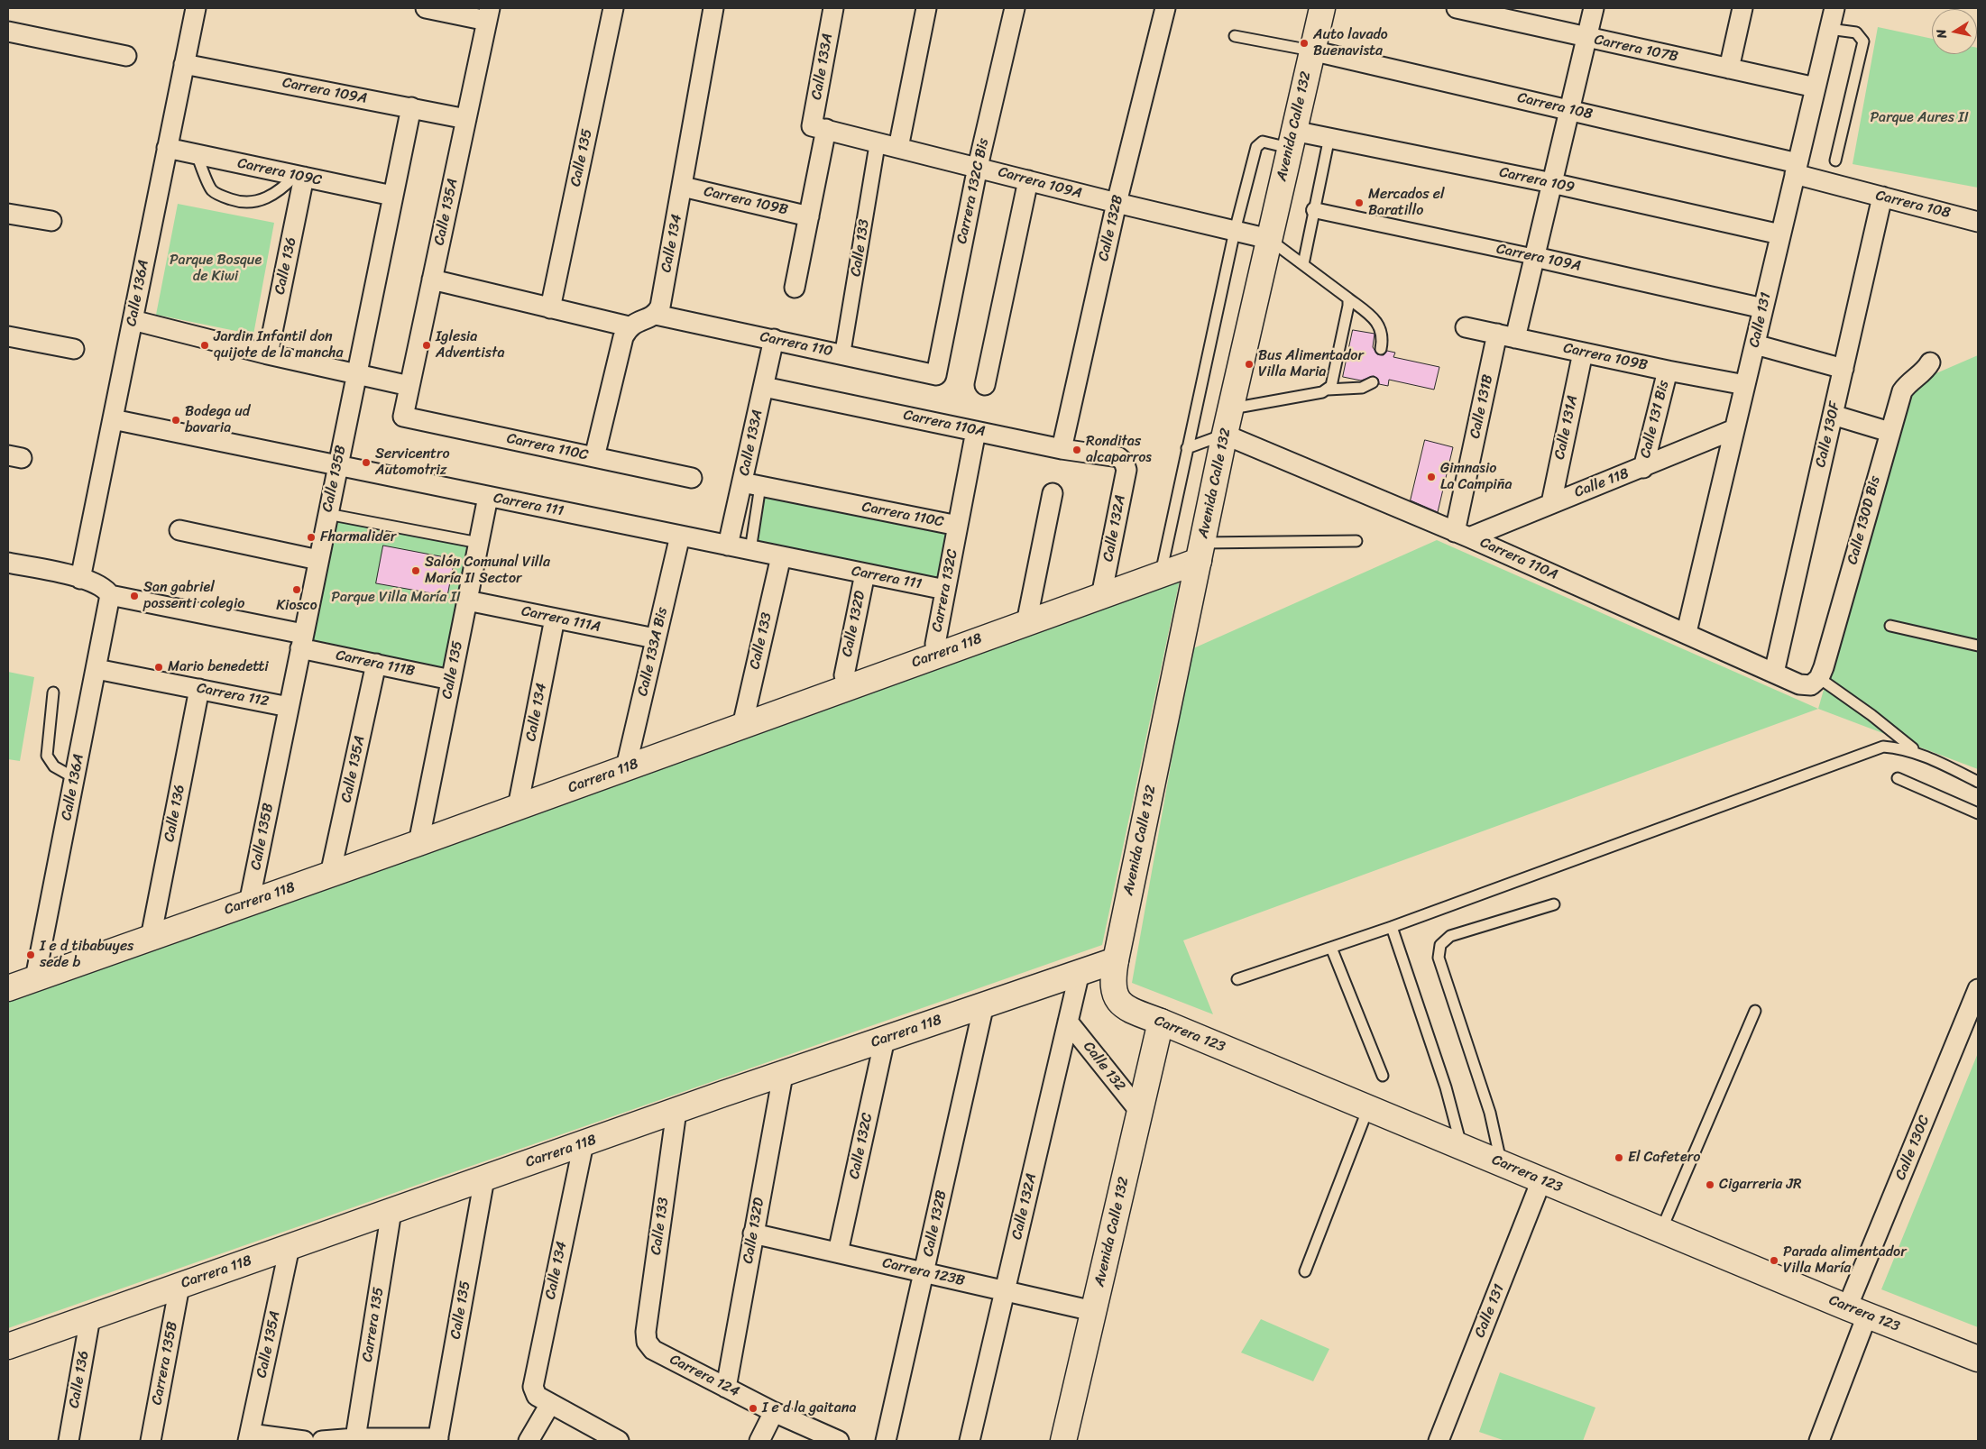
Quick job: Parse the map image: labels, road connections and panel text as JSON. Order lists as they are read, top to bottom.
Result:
{
  "streets": {
    "street": [
      "Carrera 107B",
      "Calle 133A",
      "Carrera 109A",
      "Carrera 108",
      "Avenida Calle 132",
      "Calle 135",
      "Carrera 109C",
      "Carrera 109",
      "Carrera 132C Bis",
      "Carrera 109B",
      "Calle 135A",
      "Calle 132B",
      "Calle 134",
      "Calle 133",
      "Calle 136",
      "Calle 136A",
      "Calle 131",
      "Carrera 110",
      "Calle 131B",
      "Calle 131 Bis",
      "Carrera 110A",
      "Calle 131A",
      "Calle 130F",
      "Carrera 110C",
      "Calle 135B",
      "Calle 118",
      "Carrera 111",
      "Calle 130D Bis",
      "Calle 132A",
      "Carrera 132C",
      "Carrera 111A",
      "Calle 132D",
      "Carrera 118",
      "Calle 133A Bis",
      "Carrera 111B",
      "Carrera 112",
      "Carrera 123",
      "Calle 132",
      "Calle 132C",
      "Calle 130C",
      "Carrera 123B",
      "Carrera 135",
      "Carrera 135B",
      "Carrera 124"
    ]
  },
  "crossings": [
    ["Carrera 107B", "Calle 131"],
    ["Carrera 107B", "Calle 131B"],
    ["Calle 133A", "Carrera 109A"],
    ["Calle 133A", "Carrera 109B"],
    ["Calle 133A", "Carrera 110"],
    ["Calle 133A", "Carrera 110A"],
    ["Calle 133A", "Carrera 110C"],
    ["Calle 133A", "Carrera 111"],
    ["Carrera 109A", "Avenida Calle 132"],
    ["Carrera 109A", "Carrera 132C Bis"],
    ["Carrera 109A", "Calle 135A"],
    ["Carrera 109A", "Calle 132B"],
    ["Carrera 109A", "Calle 133"],
    ["Carrera 109A", "Calle 136A"],
    ["Carrera 109A", "Calle 131"],
    ["Carrera 109A", "Calle 131B"],
    ["Carrera 109A", "Calle 135B"],
    ["Carrera 108", "Avenida Calle 132"],
    ["Carrera 108", "Calle 131"],
    ["Carrera 108", "Calle 131B"],
    ["Carrera 108", "Calle 130F"],
    ["Avenida Calle 132", "Carrera 109"],
    ["Avenida Calle 132", "Carrera 110A"],
    ["Avenida Calle 132", "Carrera 118"],
    ["Avenida Calle 132", "Carrera 123"],
    ["Avenida Calle 132", "Calle 132"],
    ["Avenida Calle 132", "Carrera 123B"],
    ["Calle 135", "Carrera 111"],
    ["Calle 135", "Carrera 111A"],
    ["Calle 135", "Carrera 118"],
    ["Calle 135", "Carrera 111B"],
    ["Carrera 109C", "Calle 136"],
    ["Carrera 109C", "Calle 136A"],
    ["Carrera 109C", "Calle 135B"],
    ["Carrera 109", "Calle 131"],
    ["Carrera 109", "Calle 131B"],
    ["Carrera 132C Bis", "Carrera 110"],
    ["Carrera 109B", "Calle 134"],
    ["Carrera 109B", "Calle 131"],
    ["Carrera 109B", "Calle 131B"],
    ["Carrera 109B", "Calle 131 Bis"],
    ["Carrera 109B", "Calle 131A"],
    ["Calle 135A", "Carrera 110C"],
    ["Calle 135A", "Carrera 118"],
    ["Calle 135A", "Carrera 111B"],
    ["Calle 132B", "Carrera 110A"],
    ["Calle 132B", "Carrera 118"],
    ["Calle 132B", "Carrera 123B"],
    ["Calle 134", "Carrera 110"],
    ["Calle 134", "Carrera 111A"],
    ["Calle 134", "Carrera 118"],
    ["Calle 133", "Carrera 110"],
    ["Calle 133", "Carrera 111"],
    ["Calle 133", "Carrera 118"],
    ["Calle 133", "Carrera 124"],
    ["Calle 136", "Carrera 118"],
    ["Calle 136", "Carrera 112"],
    ["Calle 136A", "Carrera 111"],
    ["Calle 136A", "Carrera 118"],
    ["Calle 136A", "Carrera 111B"],
    ["Calle 136A", "Carrera 112"],
    ["Calle 131", "Carrera 110A"],
    ["Calle 131", "Calle 118"],
    ["Calle 131", "Carrera 123"],
    ["Calle 131B", "Carrera 110A"],
    ["Calle 131B", "Calle 118"],
    ["Calle 131 Bis", "Calle 118"],
    ["Carrera 110A", "Calle 130F"],
    ["Carrera 110A", "Calle 118"],
    ["Carrera 110A", "Calle 130D Bis"],
    ["Carrera 110A", "Calle 132A"],
    ["Carrera 110A", "Carrera 132C"],
    ["Calle 131A", "Calle 118"],
    ["Carrera 110C", "Carrera 132C"],
    ["Calle 135B", "Carrera 111"],
    ["Calle 135B", "Carrera 118"],
    ["Calle 135B", "Carrera 111B"],
    ["Calle 135B", "Carrera 112"],
    ["Carrera 111", "Carrera 132C"],
    ["Carrera 111", "Calle 132D"],
    ["Carrera 111", "Calle 133A Bis"],
    ["Calle 132A", "Carrera 118"],
    ["Calle 132A", "Calle 132"],
    ["Calle 132A", "Carrera 123B"],
    ["Carrera 111A", "Calle 133A Bis"],
    ["Calle 132D", "Carrera 118"],
    ["Calle 132D", "Carrera 123B"],
    ["Calle 132D", "Carrera 124"],
    ["Carrera 118", "Calle 133A Bis"],
    ["Carrera 118", "Carrera 123"],
    ["Carrera 118", "Calle 132C"],
    ["Carrera 118", "Carrera 135"],
    ["Carrera 118", "Carrera 135B"],
    ["Carrera 123", "Calle 130C"],
    ["Calle 132C", "Carrera 123B"]
  ],
  "parks": ["Parque Aures II", "Parque Bosque de Kiwi", "Parque Villa María II"],
  "places": [
    "Auto lavado Buenavista",
    "Mercados el Baratillo",
    "Jardin Infantil don quijote de la mancha",
    "Iglesia Adventista",
    "Bus Alimentador Villa Maria",
    "Bodega ud bavaria",
    "Ronditas alcaparros",
    "Servicentro Automotriz",
    "Gimnasio La Campiña",
    "Fharmalider",
    "Salón Comunal Villa María II Sector",
    "Kiosco",
    "San gabriel possenti colegio",
    "Mario benedetti",
    "I e d tibabuyes sede b",
    "El Cafetero",
    "Cigarreria JR",
    "Parada alimentador Villa María",
    "I e d la gaitana"
  ],
  "north": "left"
}
